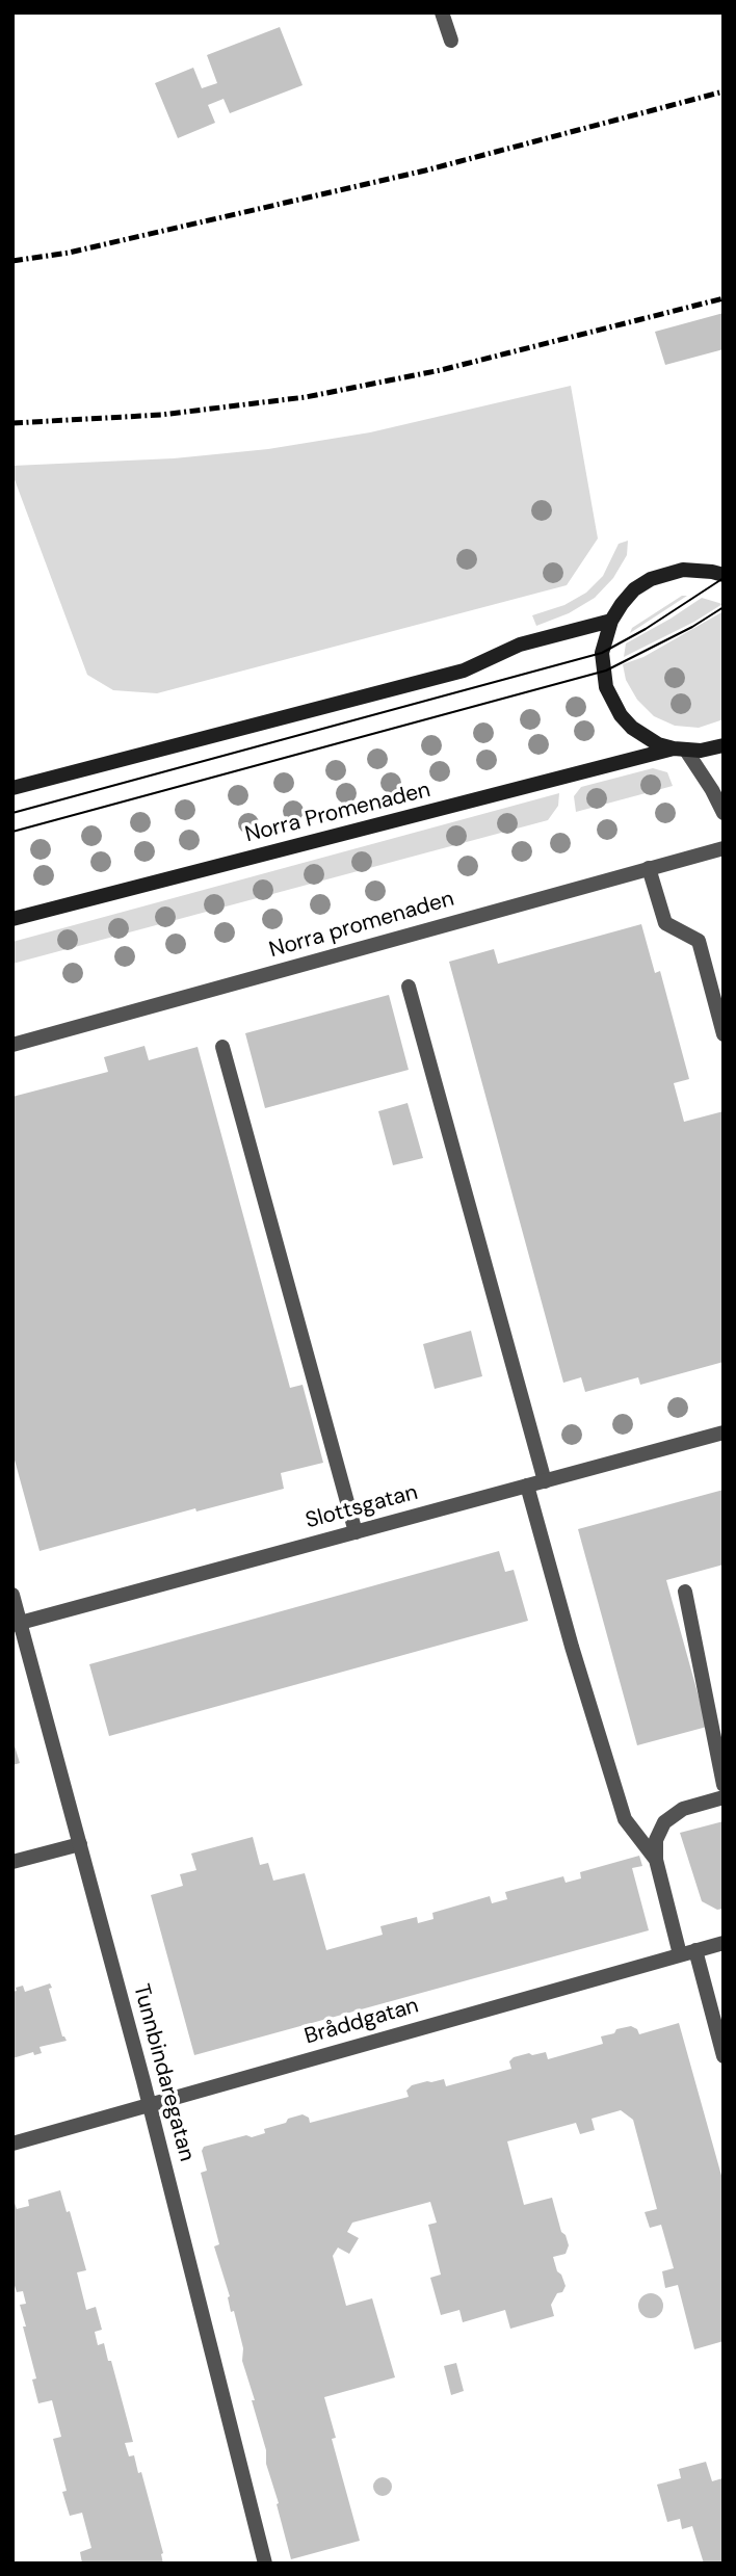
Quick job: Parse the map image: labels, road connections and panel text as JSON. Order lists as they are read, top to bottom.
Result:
{
  "streets": {
    "main road": ["Norra Promenaden"],
    "street": [
      "Norra promenaden",
      "Slottsgatan",
      "Bråddgatan",
      "Tunnbindaregatan"
    ]
  },
  "crossings": [
    ["Slottsgatan", "Tunnbindaregatan"],
    ["Bråddgatan", "Tunnbindaregatan"]
  ]
}
